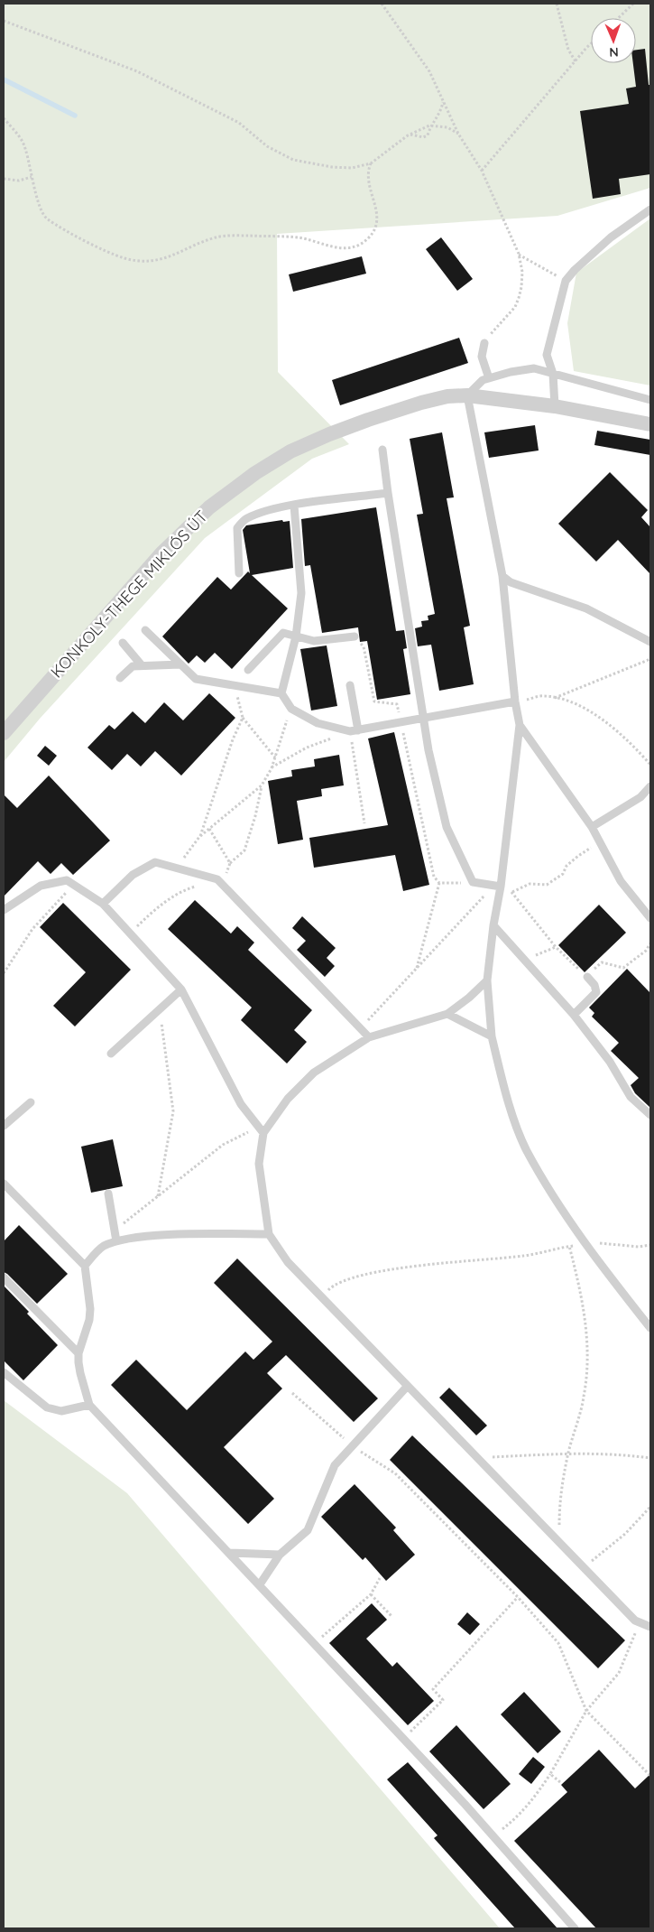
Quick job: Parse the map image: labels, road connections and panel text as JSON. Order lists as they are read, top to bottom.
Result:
{
  "streets": {
    "street": ["KONKOLY-THEGE MIKLÓS ÚT"]
  },
  "north": "bottom"
}
